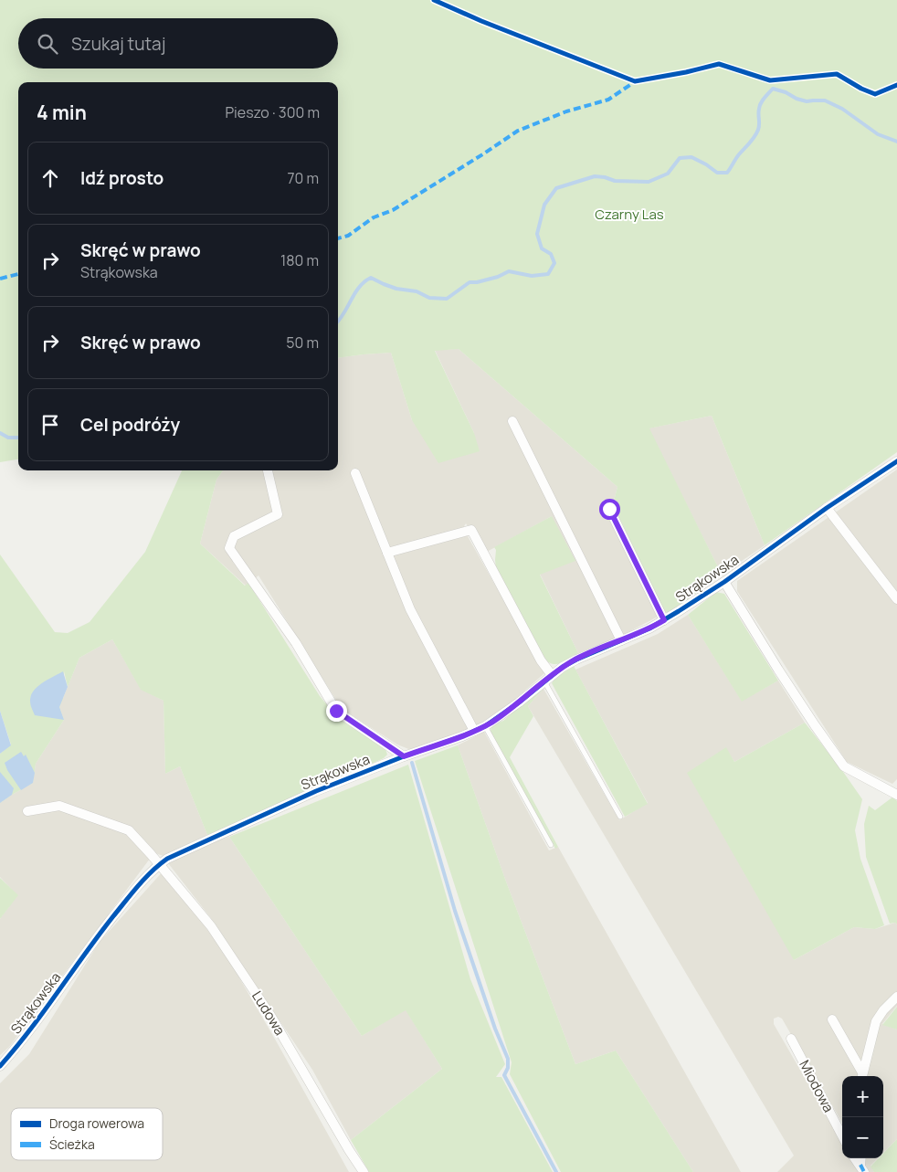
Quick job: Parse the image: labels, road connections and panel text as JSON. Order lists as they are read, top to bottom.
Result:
{
  "streets": {
    "street": ["Strąkowska", "Ludowa", "Miodowa"]
  },
  "crossings": [
    ["Strąkowska", "Ludowa"]
  ],
  "parks": ["Czarny Las"],
  "legend": ["Droga rowerowa", "Ścieżka"],
  "page": {
    "search": "Szukaj tutaj",
    "heading": ["4 min", "Pieszo · 300 m"],
    "list": [
      ["Idź prosto", "70 m"],
      ["Skręć w prawo", "Strąkowska", "180 m"],
      ["Skręć w prawo", "50 m"],
      "Cel podróży"
    ],
    "map_buttons": ["+", "−"]
  }
}
